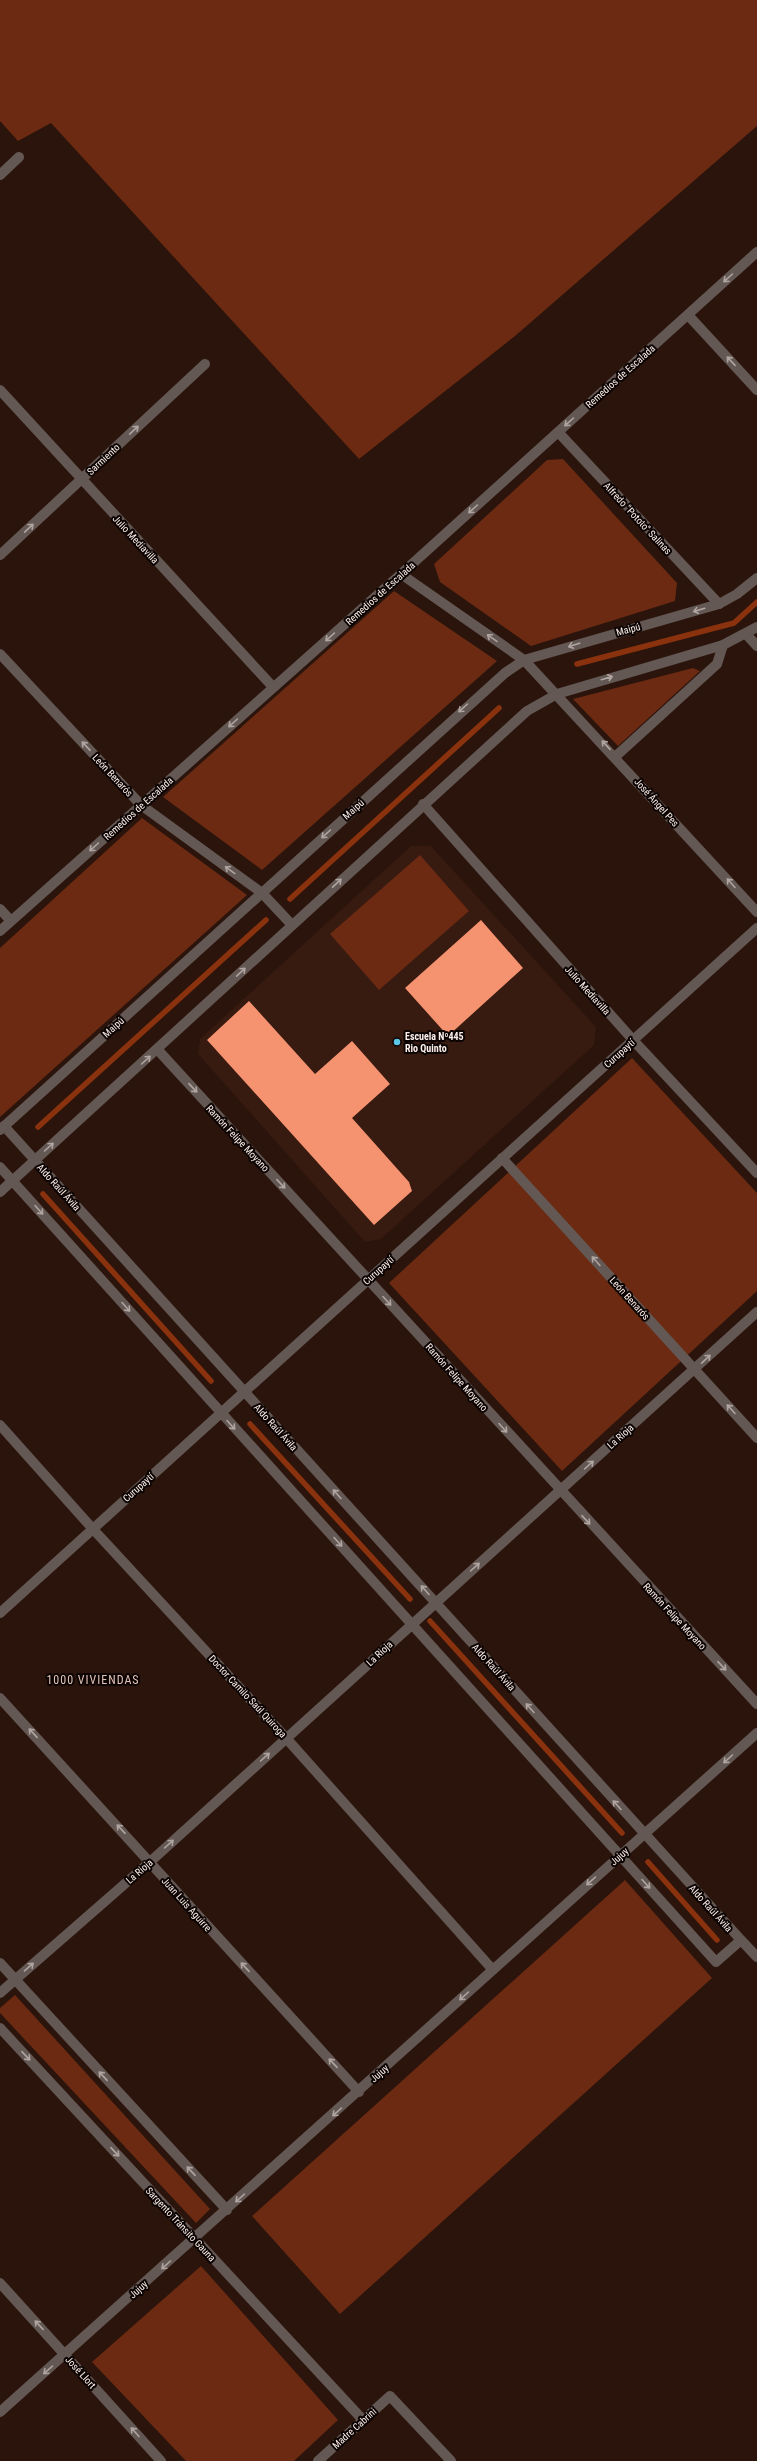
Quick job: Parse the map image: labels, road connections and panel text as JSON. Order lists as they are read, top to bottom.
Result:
{
  "streets": {
    "street": [
      "Remedios de Escalada",
      "Sarmiento",
      "Alfredo \"Pototo\" Salinas",
      "Julio Mediavilla",
      "Maipú",
      "León Benarós",
      "José Ángel Pes",
      "Curupaytí",
      "Ramón Felipe Moyano",
      "Aldo Raúl Ávila",
      "La Rioja",
      "Doctor Camilo Saúl Quiroga",
      "Jujuy",
      "Juan Luis Aguirre",
      "Sargento Tránsito Gauna",
      "José Llort",
      "Madre Cabrini"
    ]
  },
  "crossings": [
    ["Remedios de Escalada", "Alfredo \"Pototo\" Salinas"],
    ["Remedios de Escalada", "Julio Mediavilla"],
    ["Remedios de Escalada", "León Benarós"],
    ["Sarmiento", "Julio Mediavilla"],
    ["Alfredo \"Pototo\" Salinas", "Maipú"],
    ["Julio Mediavilla", "Curupaytí"],
    ["Maipú", "León Benarós"],
    ["Maipú", "José Ángel Pes"],
    ["Maipú", "Aldo Raúl Ávila"],
    ["León Benarós", "Curupaytí"],
    ["León Benarós", "La Rioja"],
    ["Curupaytí", "Ramón Felipe Moyano"],
    ["Curupaytí", "Aldo Raúl Ávila"],
    ["Curupaytí", "Doctor Camilo Saúl Quiroga"],
    ["Ramón Felipe Moyano", "La Rioja"],
    ["Aldo Raúl Ávila", "La Rioja"],
    ["Aldo Raúl Ávila", "Jujuy"],
    ["La Rioja", "Doctor Camilo Saúl Quiroga"],
    ["La Rioja", "Juan Luis Aguirre"],
    ["Doctor Camilo Saúl Quiroga", "Jujuy"],
    ["Jujuy", "Juan Luis Aguirre"],
    ["Jujuy", "Sargento Tránsito Gauna"],
    ["Jujuy", "José Llort"],
    ["Sargento Tránsito Gauna", "Madre Cabrini"]
  ],
  "one_way": [
    "Remedios de Escalada",
    "Sarmiento",
    "León Benarós",
    "José Ángel Pes",
    "Ramón Felipe Moyano",
    "La Rioja",
    "Jujuy",
    "Juan Luis Aguirre",
    "José Llort"
  ],
  "districts": ["1000 VIVIENDAS"],
  "places": ["Escuela Nº445 Rio Quinto"]
}
